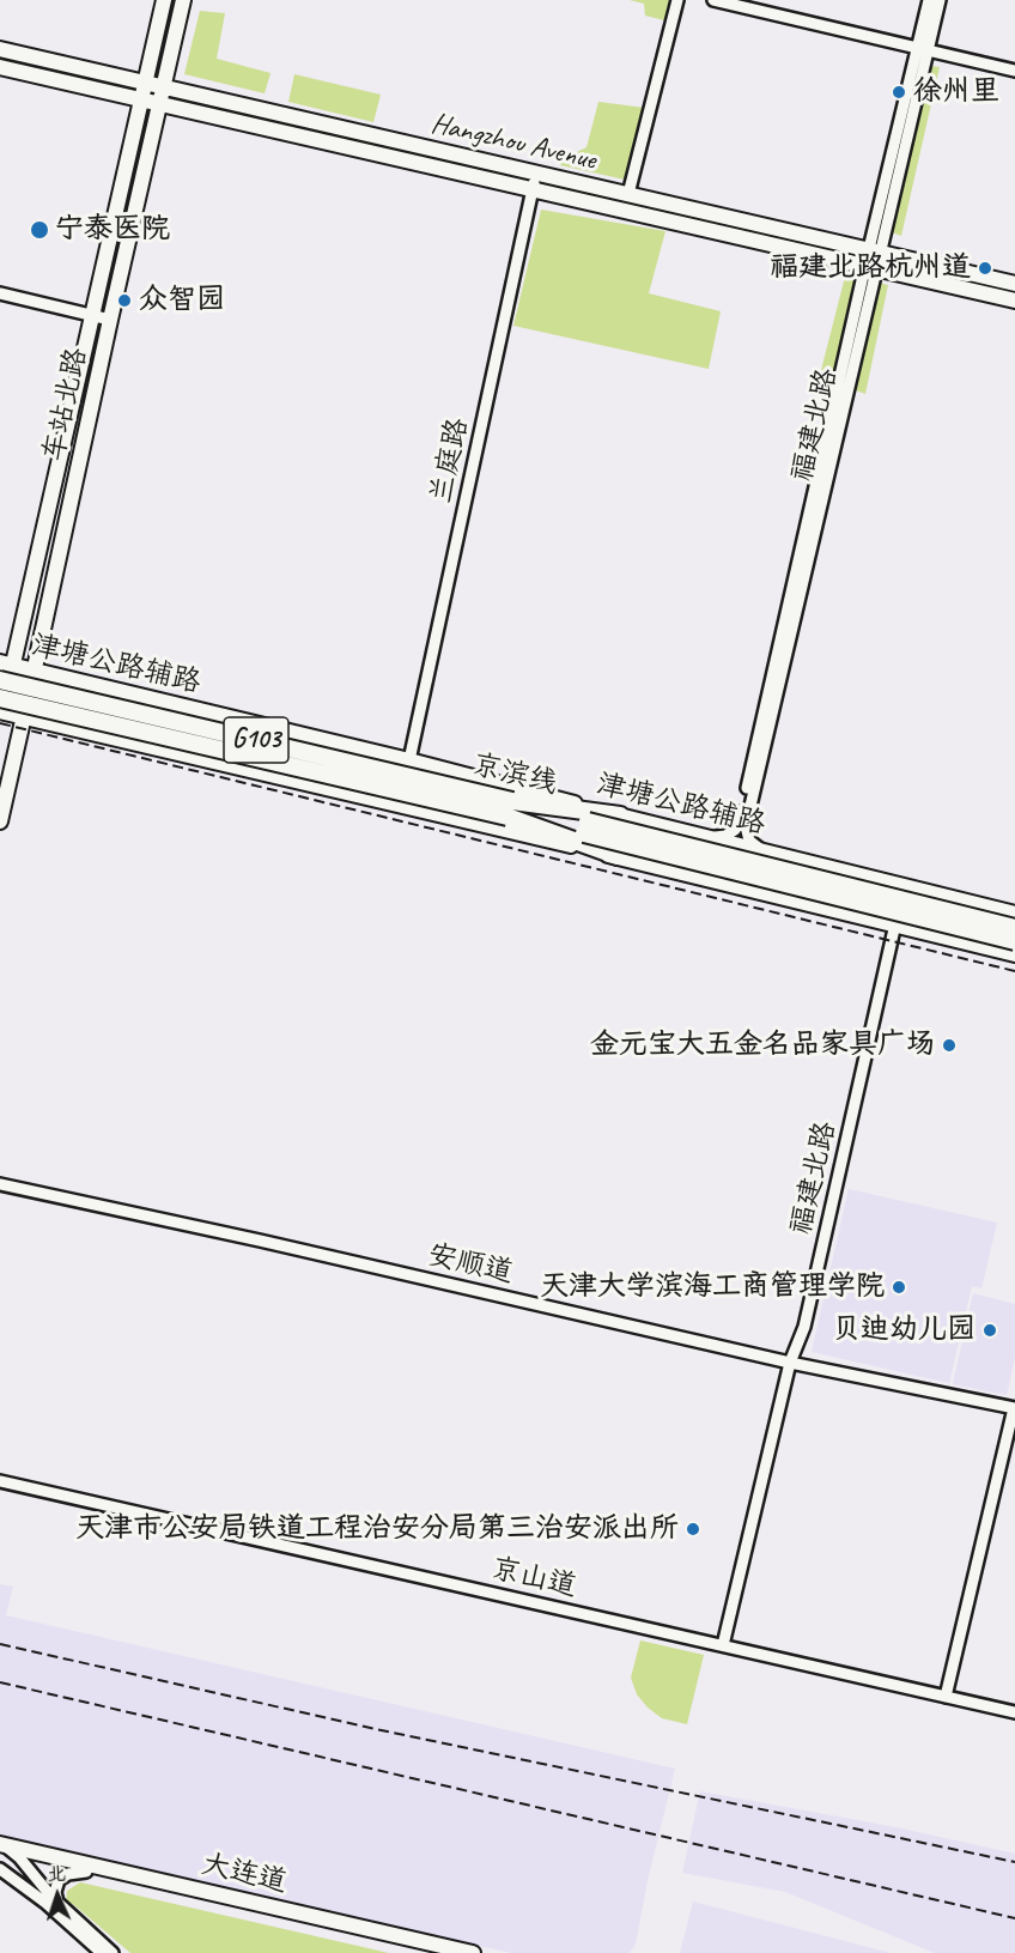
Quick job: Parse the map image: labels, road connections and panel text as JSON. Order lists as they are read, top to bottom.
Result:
{
  "streets": {
    "highway": ["G103", "京滨线"],
    "main road": [
      "Hangzhou Avenue",
      "车站北路",
      "津塘公路辅路",
      "大连道"
    ],
    "street": [
      "福建北路",
      "兰庭路",
      "安顺道",
      "京山道"
    ]
  },
  "crossings": [
    ["Hangzhou Avenue", "车站北路"],
    ["Hangzhou Avenue", "福建北路"],
    ["Hangzhou Avenue", "兰庭路"],
    ["车站北路", "津塘公路辅路"],
    ["车站北路", "G103"],
    ["车站北路", "京滨线"],
    ["福建北路", "津塘公路辅路"],
    ["福建北路", "G103"],
    ["福建北路", "安顺道"],
    ["福建北路", "京山道"],
    ["兰庭路", "津塘公路辅路"],
    ["G103", "京滨线"]
  ],
  "places": [
    "徐州里",
    "宁泰医院",
    "福建北路杭州道",
    "众智园",
    "金元宝大五金名品家具广场",
    "天津大学滨海工商管理学院",
    "贝迪幼儿园",
    "天津市公安局铁道工程治安分局第三治安派出所"
  ],
  "north": "top"
}
